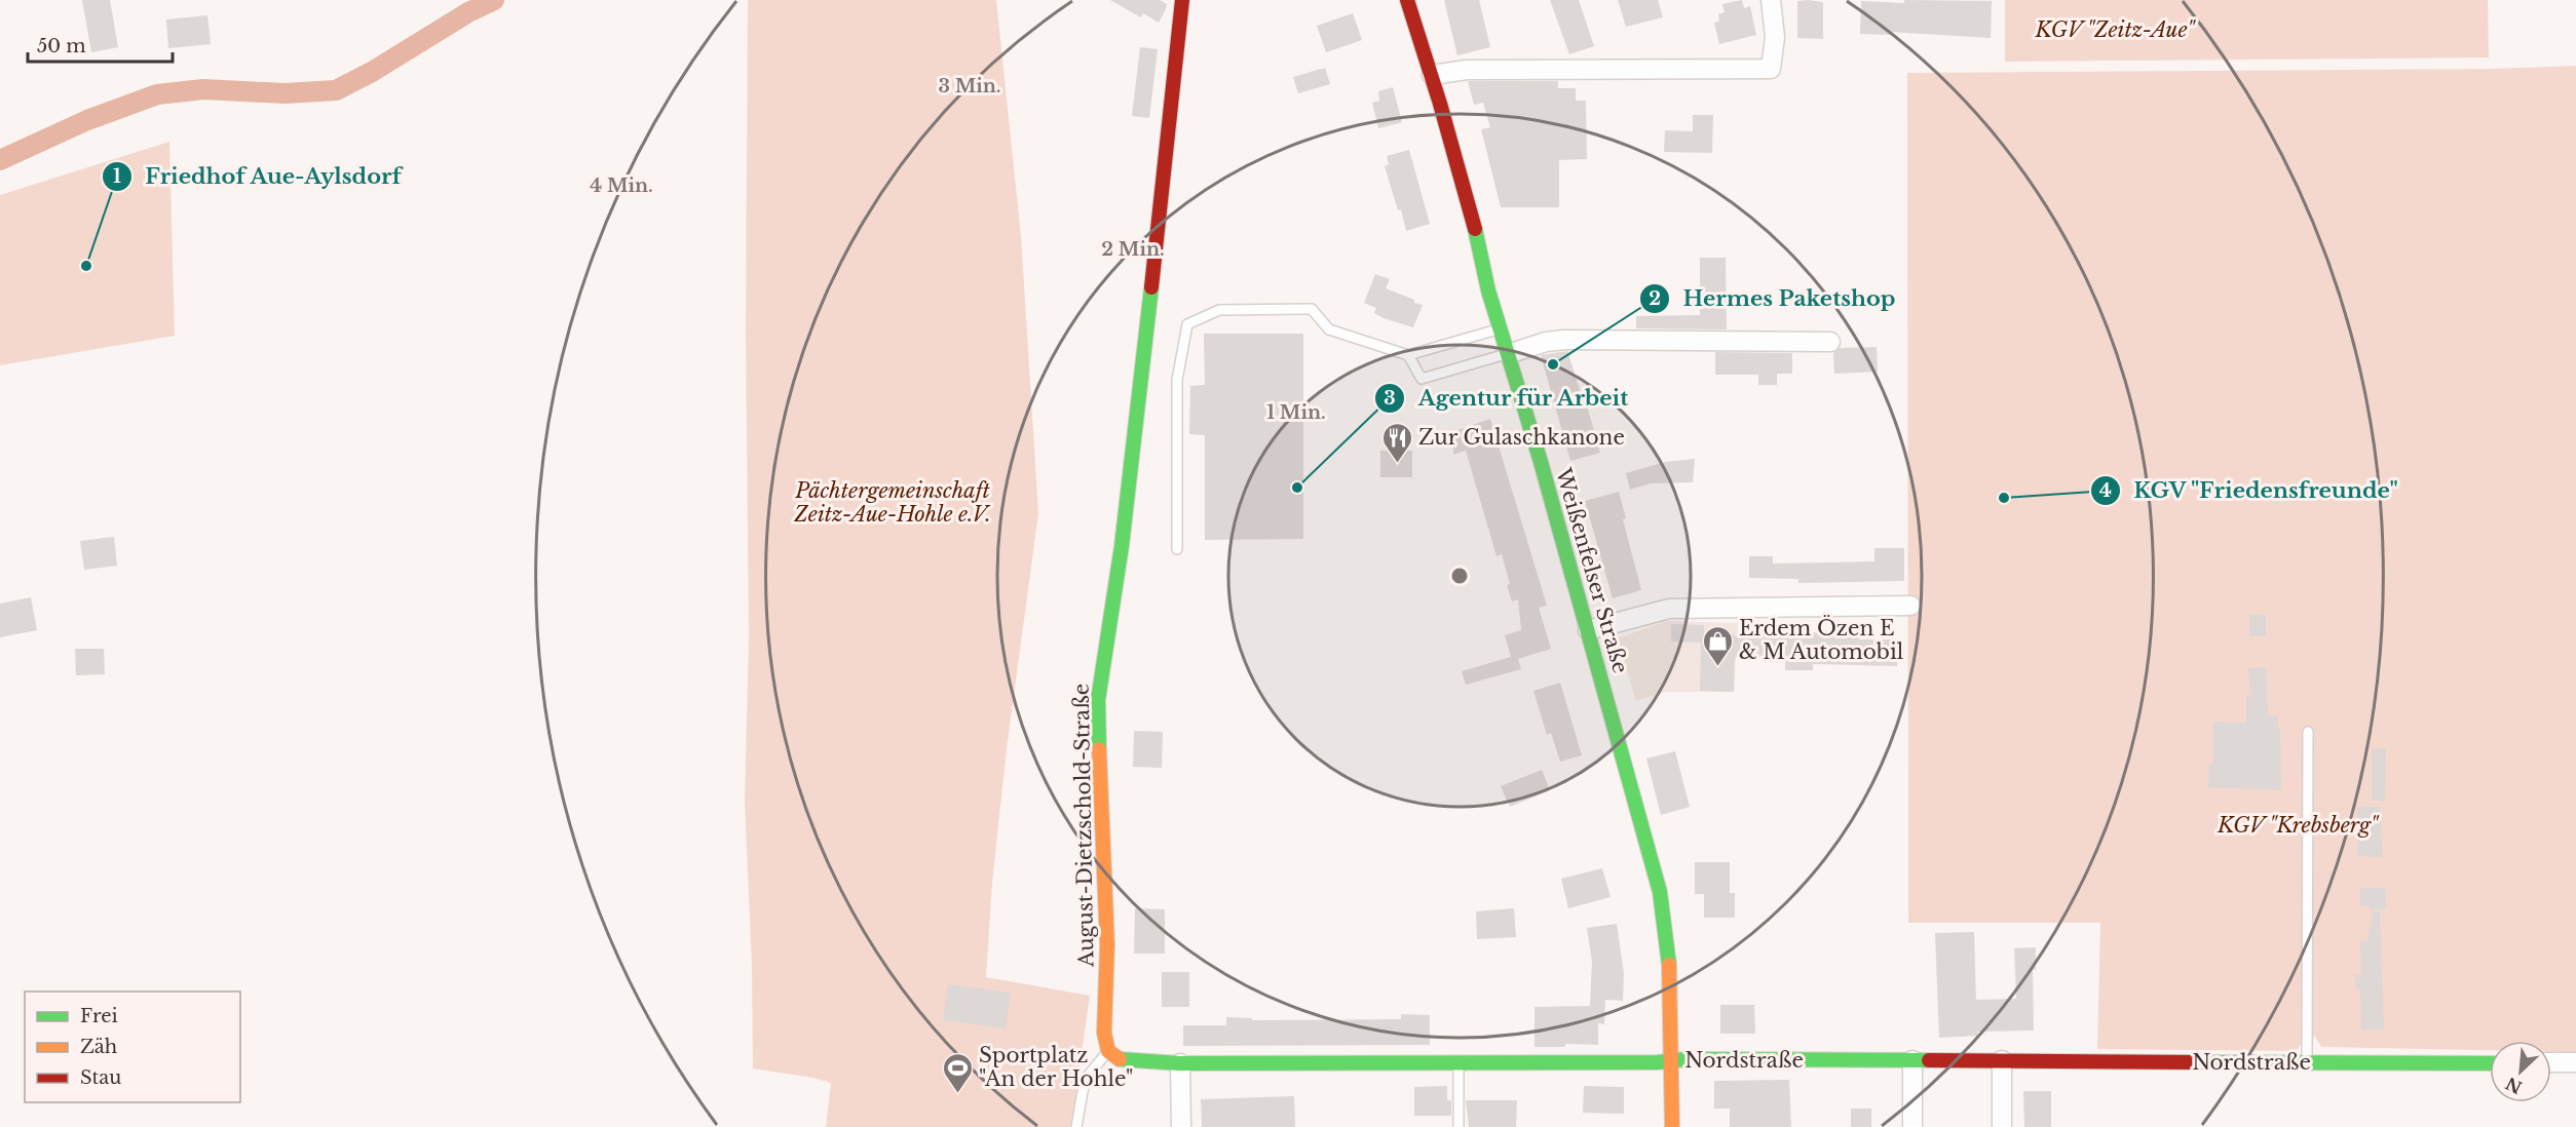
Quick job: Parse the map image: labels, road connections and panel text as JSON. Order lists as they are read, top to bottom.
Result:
{
  "streets": {
    "street": ["Weißenfelser Straße", "August-Dietzschold-Straße", "Nordstraße"]
  },
  "crossings": [
    ["Weißenfelser Straße", "Nordstraße"]
  ],
  "parks": ["KGV \"Zeitz-Aue\"", "Pächtergemeinschaft Zeitz-Aue-Hohle e.V.", "KGV \"Krebsberg\""],
  "places": {
    "other": [
      "Friedhof Aue-Aylsdorf",
      "Hermes Paketshop",
      "Agentur für Arbeit",
      "KGV \"Friedensfreunde\""
    ],
    "restaurant": ["Zur Gulaschkanone"],
    "shop": ["Erdem Özen E & M Automobil"],
    "sports": ["Sportplatz \"An der Hohle\""]
  },
  "legend": ["Frei", "Zäh", "Stau"],
  "scale_bar": "50 m",
  "north": "bottom left",
  "rings": [
    "3 Min.",
    "4 Min.",
    "2 Min.",
    "1 Min."
  ]
}
